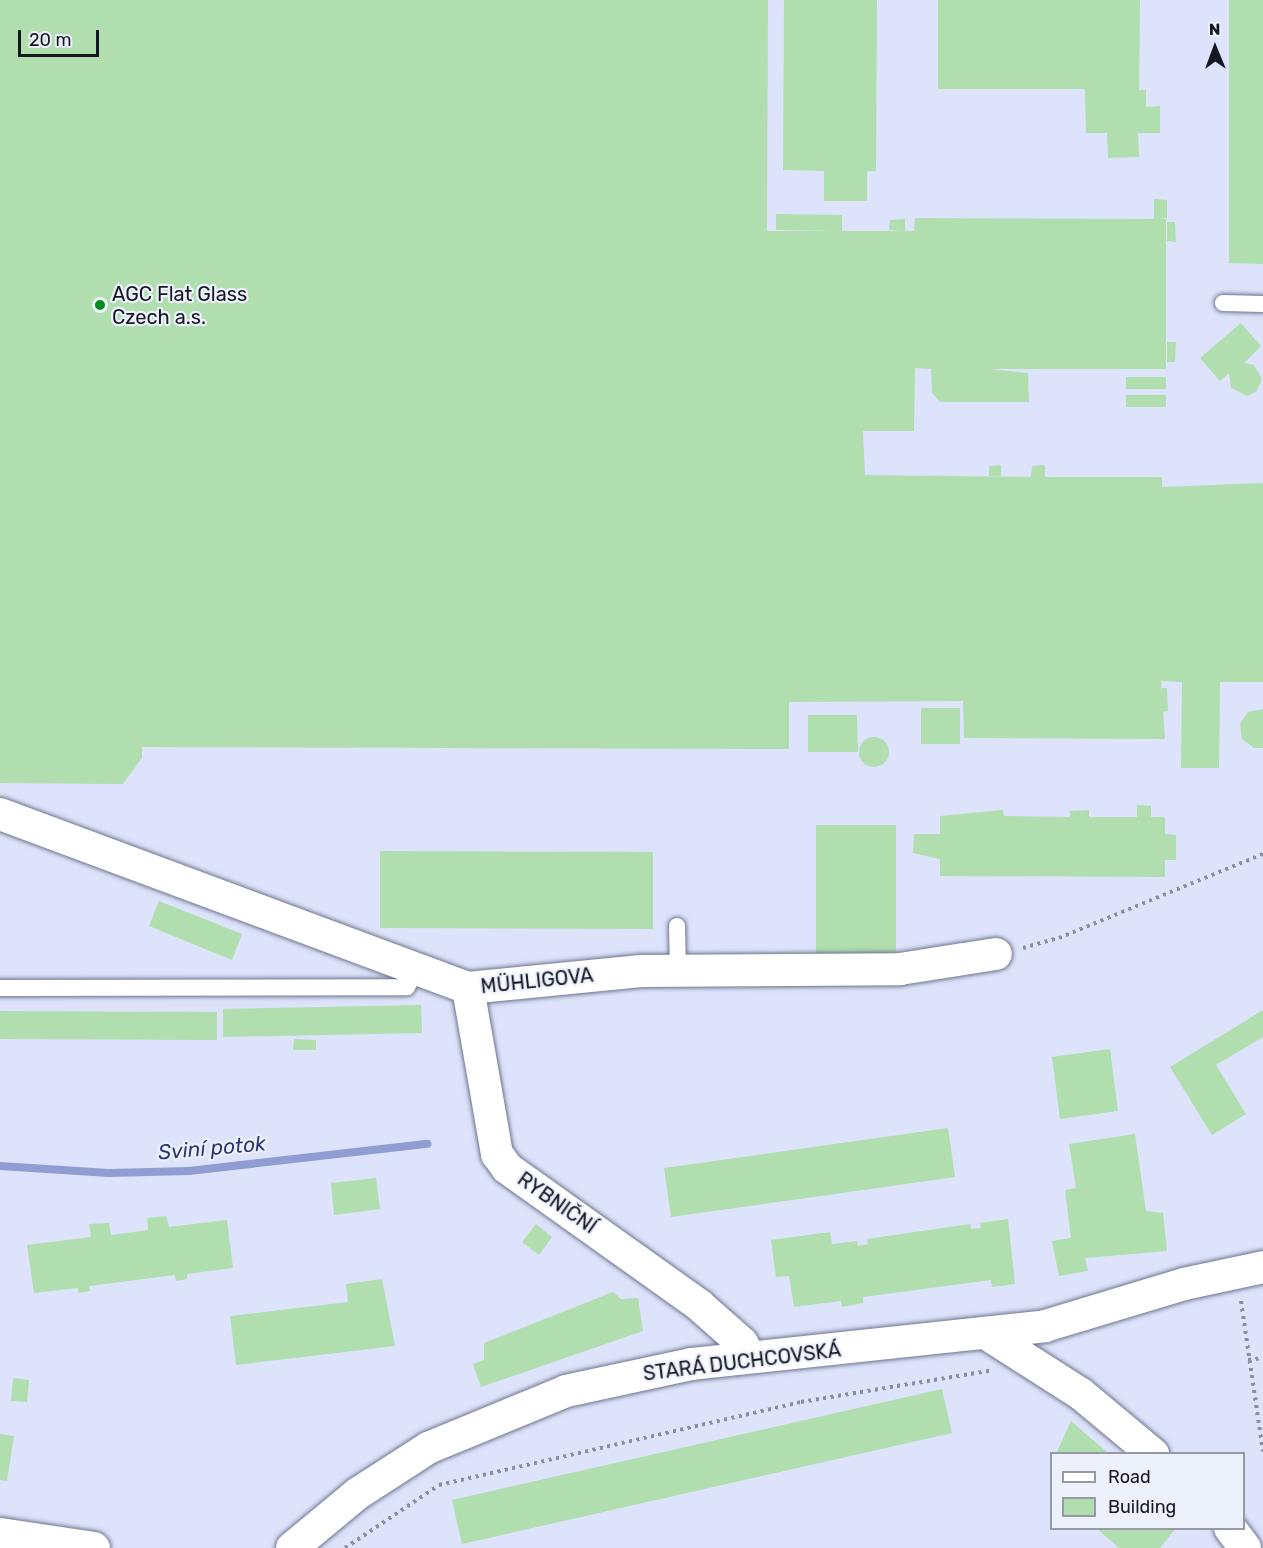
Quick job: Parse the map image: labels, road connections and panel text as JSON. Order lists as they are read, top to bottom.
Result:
{
  "streets": {
    "street": ["MÜHLIGOVA", "RYBNIČNÍ", "STARÁ DUCHCOVSKÁ"]
  },
  "crossings": [
    ["MÜHLIGOVA", "RYBNIČNÍ"],
    ["RYBNIČNÍ", "STARÁ DUCHCOVSKÁ"]
  ],
  "water": ["Sviní potok"],
  "places": ["AGC Flat Glass Czech a.s."],
  "legend": ["Road", "Building"],
  "scale_bar": "20 m",
  "north": "top"
}
